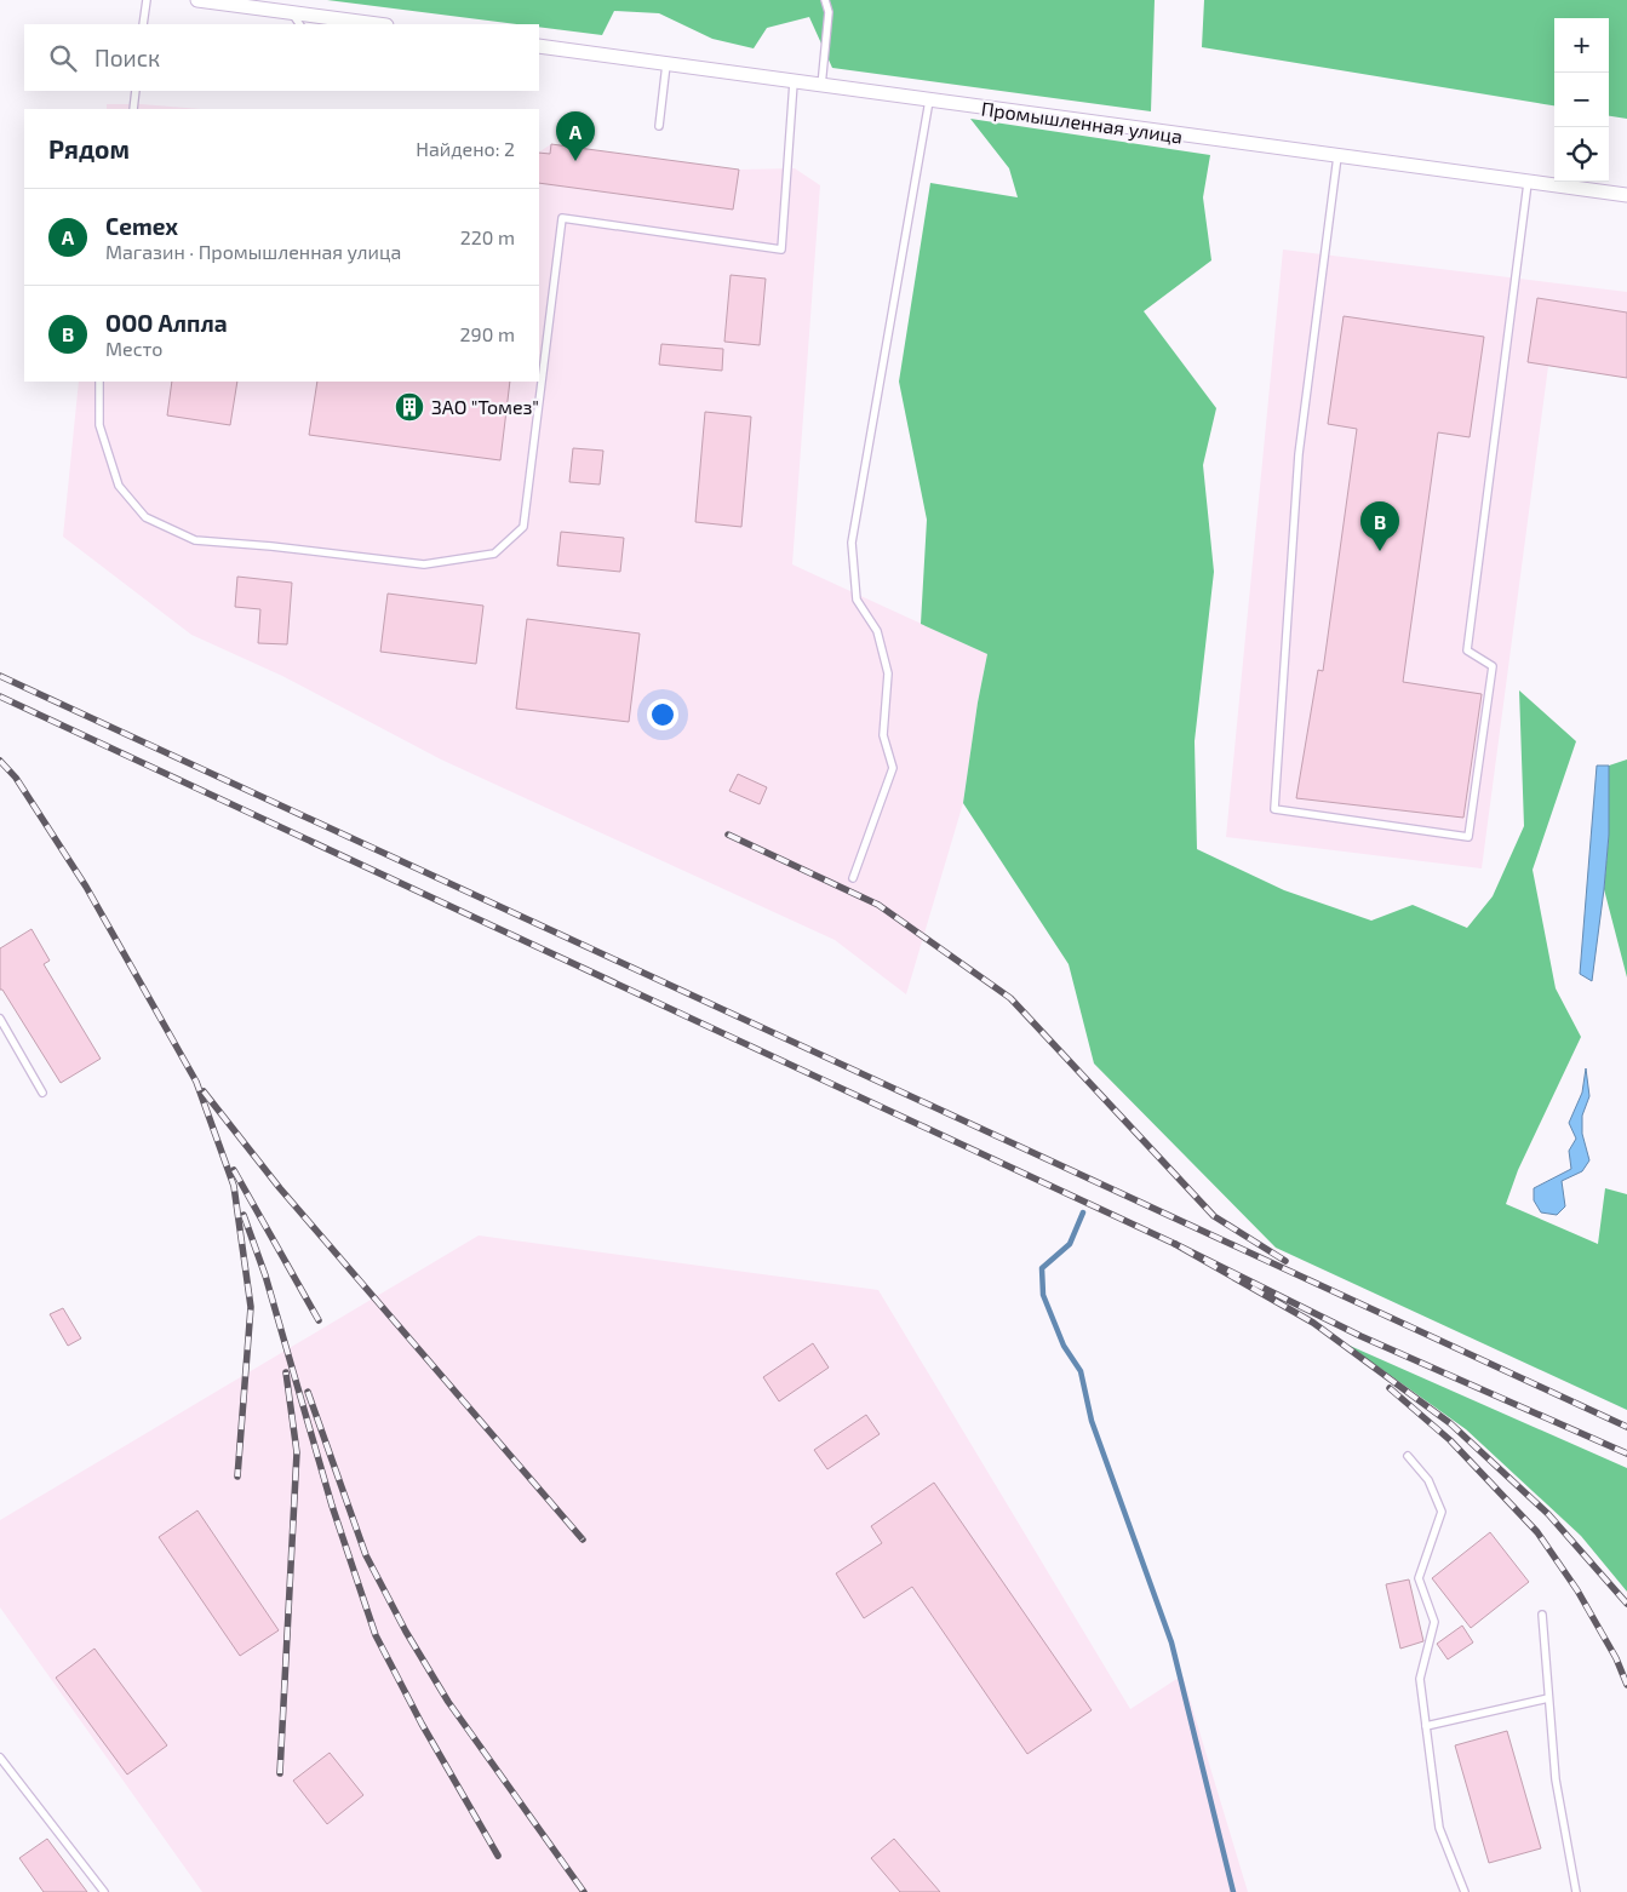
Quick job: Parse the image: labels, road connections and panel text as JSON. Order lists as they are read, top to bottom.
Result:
{
  "streets": {
    "street": ["Промышленная улица"]
  },
  "places": {
    "building": ["ЗАО \"Томез\""]
  },
  "page": {
    "map_buttons": ["+", "−"],
    "search": "Поиск",
    "heading": ["Рядом", "Найдено: 2"],
    "pins": ["A", "B"],
    "list": [
      {
        "mark": "A",
        "name": "Cemex",
        "note": "Магазин · Промышленная улица",
        "value": "220 m"
      },
      {
        "mark": "B",
        "name": "ООО Алпла",
        "note": "Место",
        "value": "290 m"
      }
    ]
  }
}
